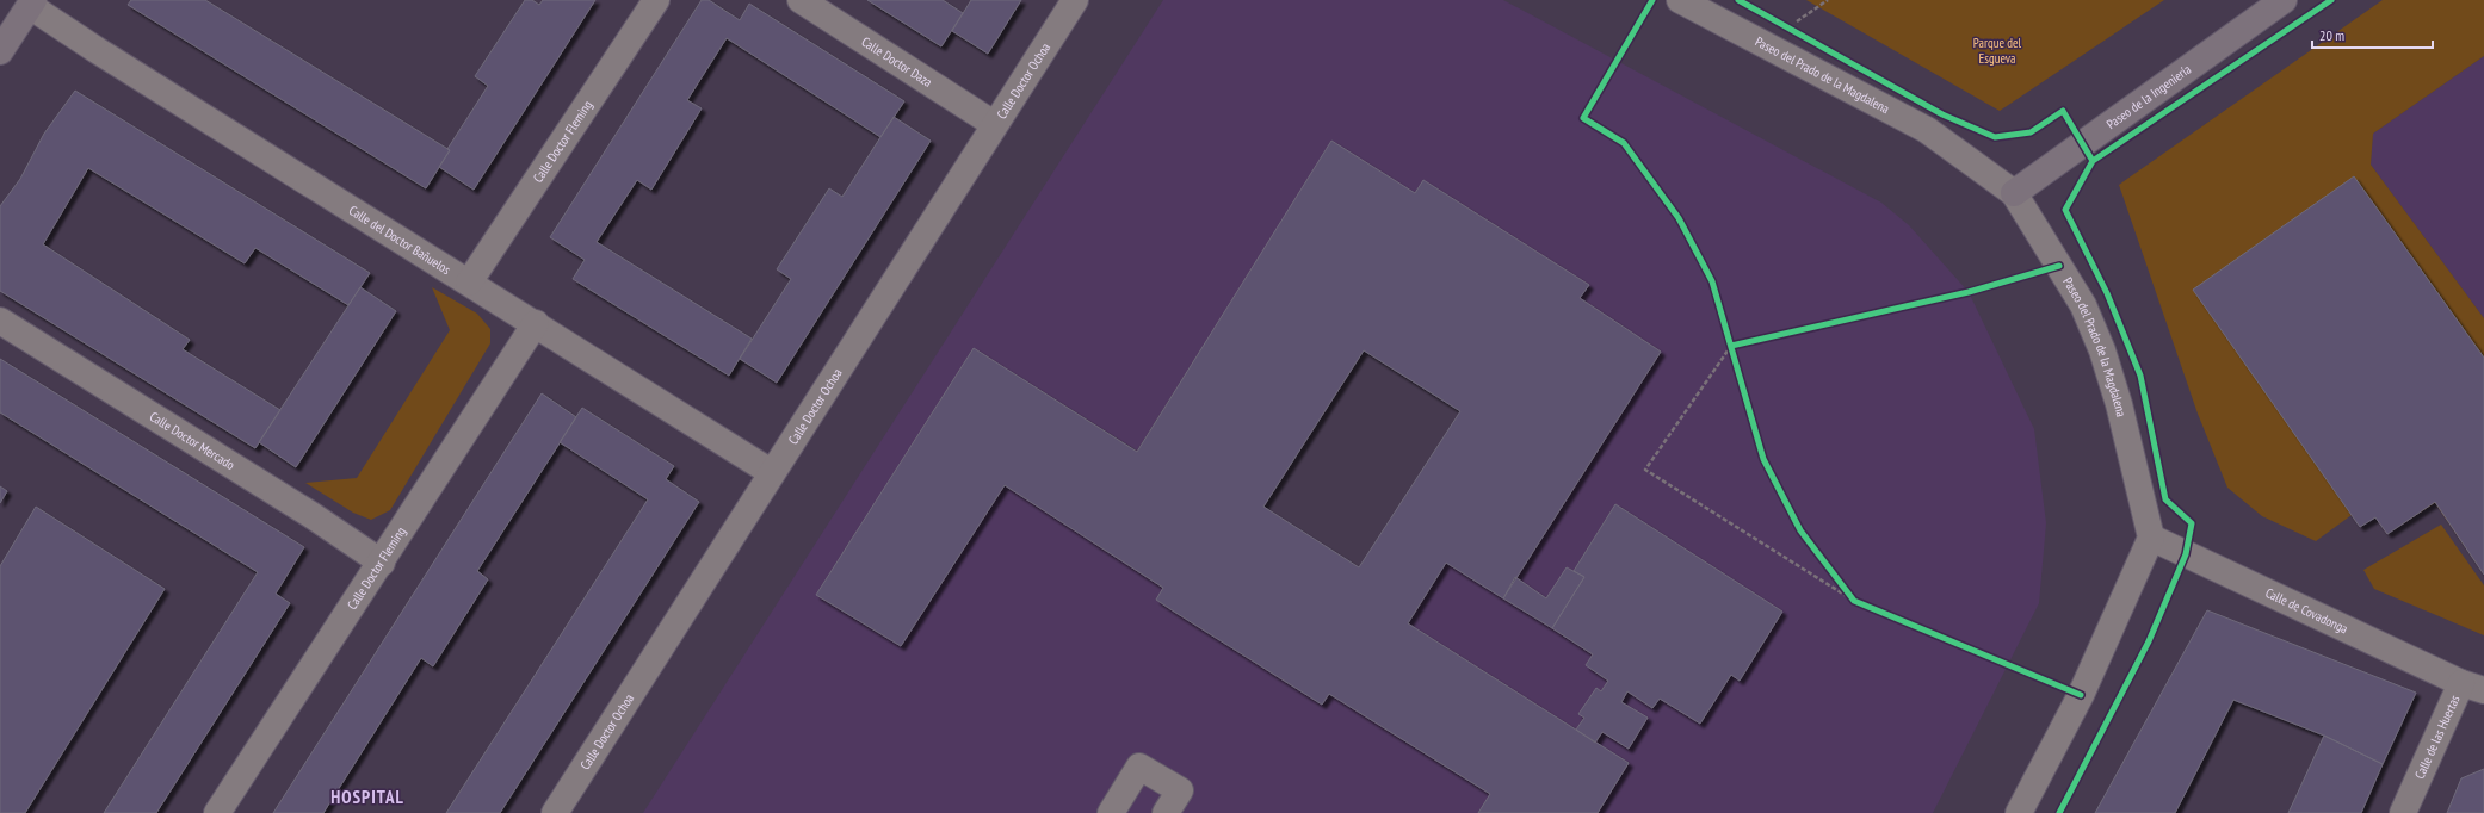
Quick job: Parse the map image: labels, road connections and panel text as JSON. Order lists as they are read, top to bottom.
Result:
{
  "streets": {
    "main road": ["Paseo de la Ingeniería"],
    "street": [
      "Calle Doctor Daza",
      "Paseo del Prado de la Magdalena",
      "Calle Doctor Ochoa",
      "Calle Doctor Fleming",
      "Calle del Doctor Bañuelos",
      "Calle Doctor Mercado",
      "Calle de Covadonga",
      "Calle de las Huertas"
    ]
  },
  "crossings": [
    ["Calle Doctor Daza", "Calle Doctor Ochoa"],
    ["Paseo del Prado de la Magdalena", "Paseo de la Ingeniería"],
    ["Paseo del Prado de la Magdalena", "Calle de Covadonga"],
    ["Calle Doctor Ochoa", "Calle del Doctor Bañuelos"],
    ["Calle Doctor Fleming", "Calle del Doctor Bañuelos"],
    ["Calle Doctor Fleming", "Calle Doctor Mercado"],
    ["Calle de Covadonga", "Calle de las Huertas"]
  ],
  "districts": ["HOSPITAL"],
  "parks": ["Parque del Esgueva"],
  "scale_bar": "20 m"
}
